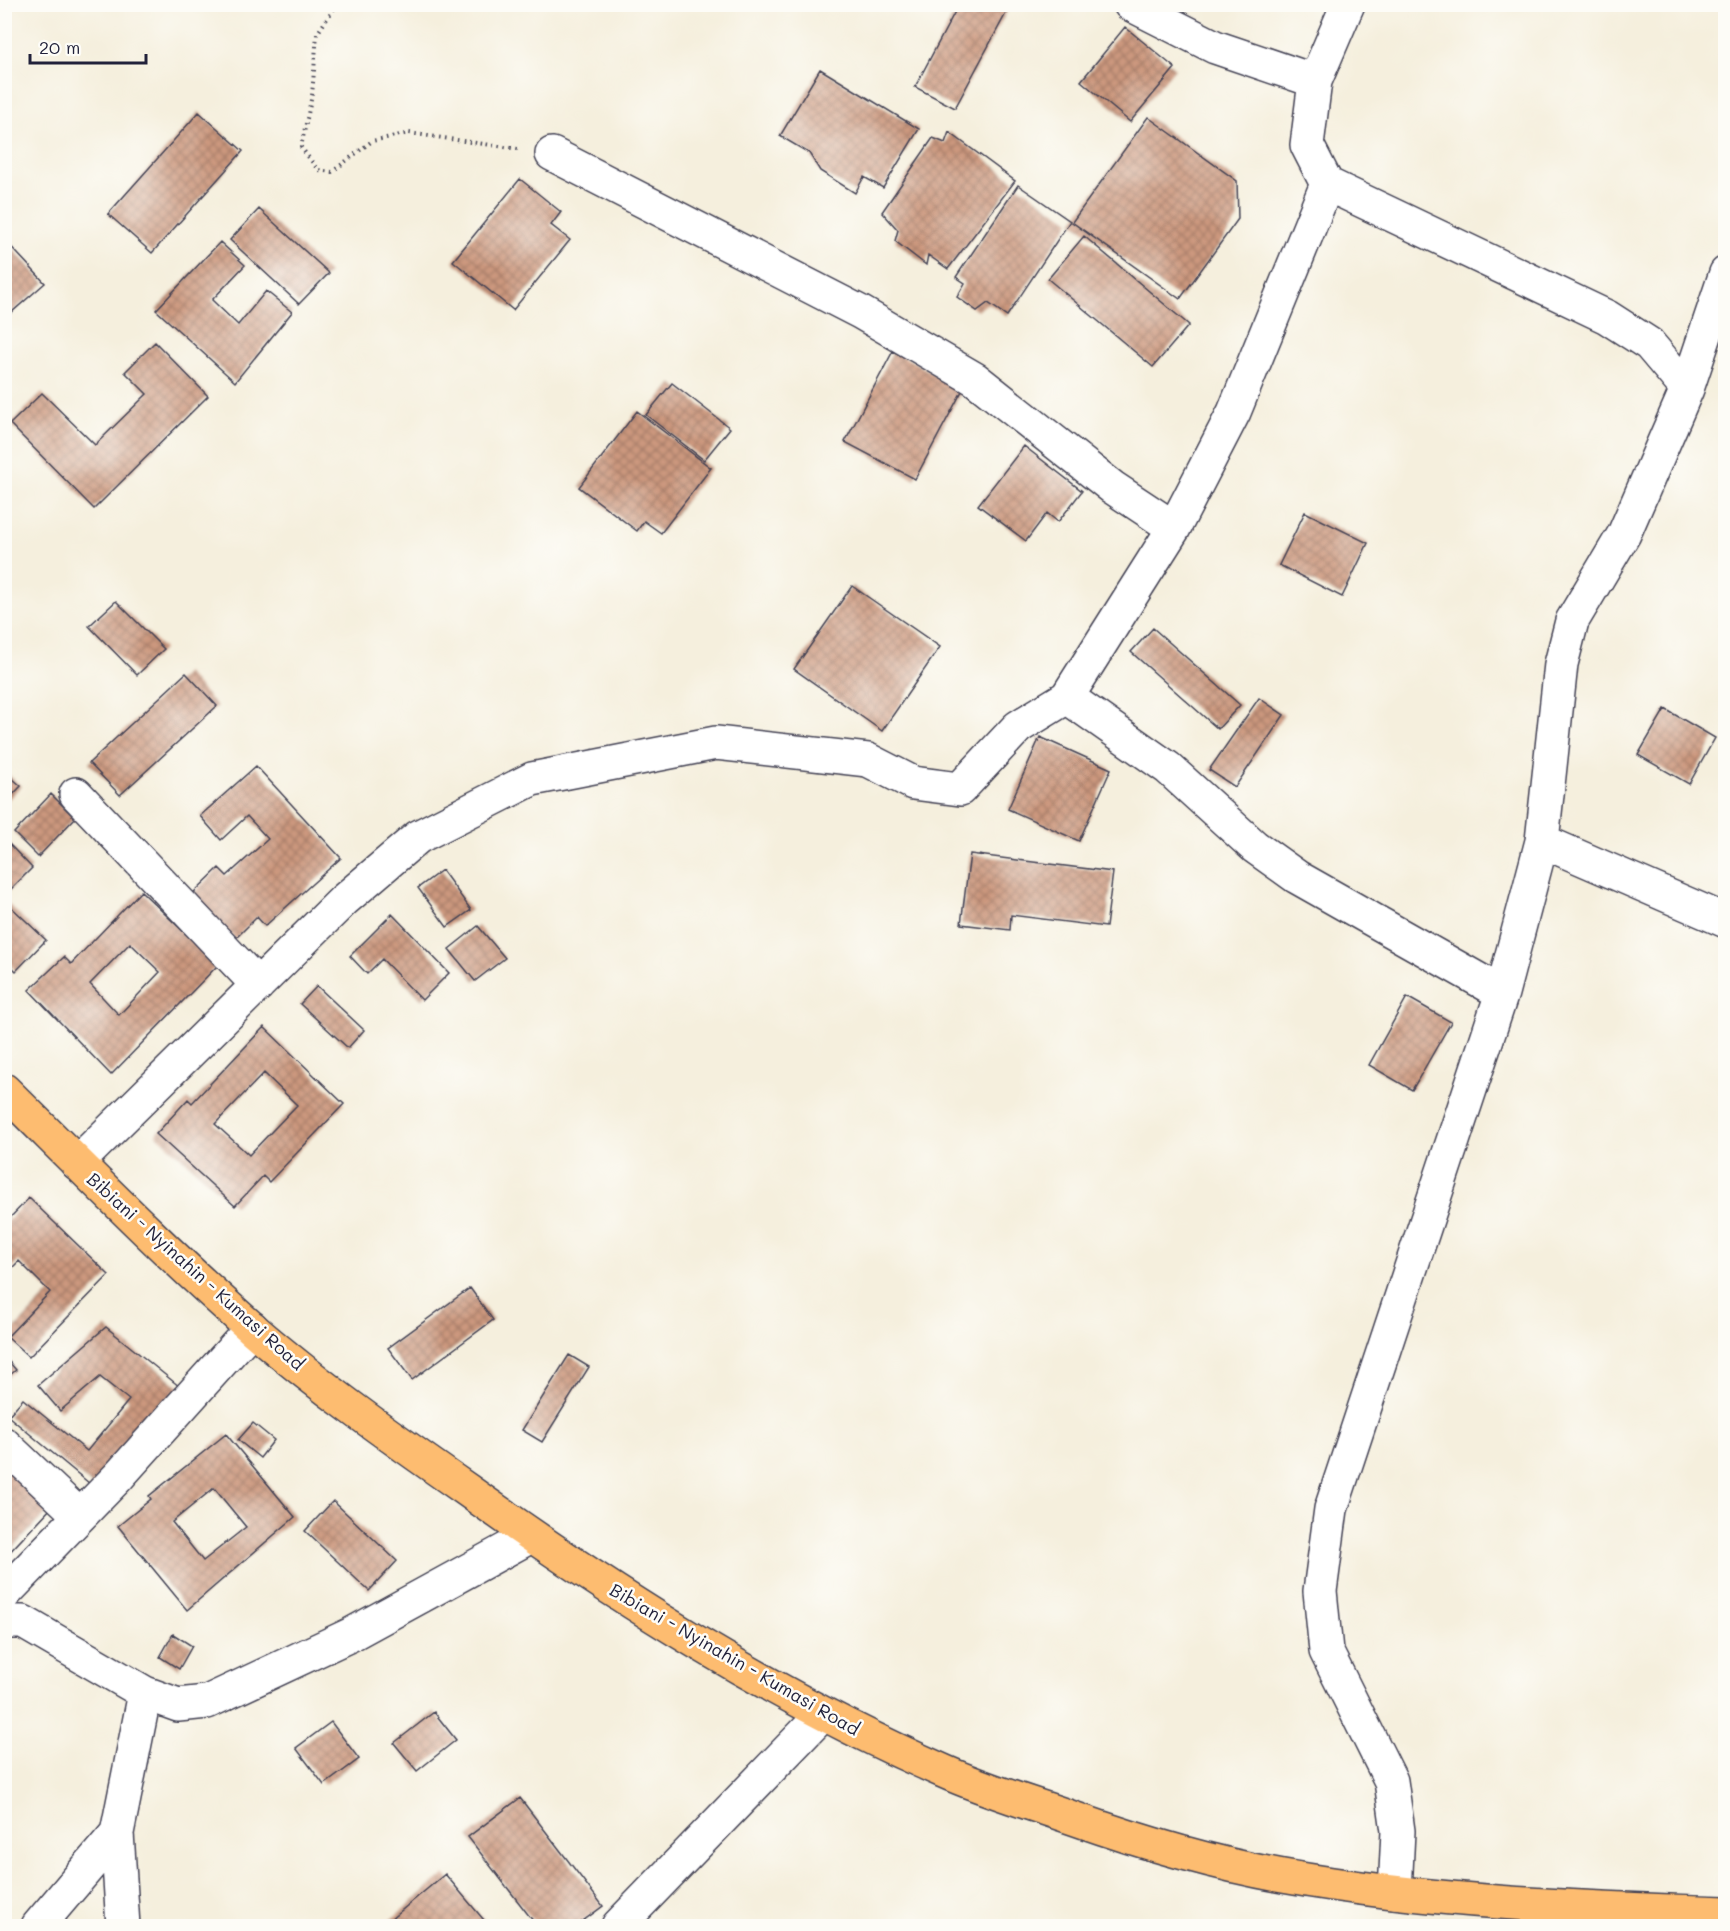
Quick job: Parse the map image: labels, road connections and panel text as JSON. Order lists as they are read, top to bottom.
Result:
{
  "streets": {
    "main road": ["Bibiani - Nyinahin - Kumasi Road"]
  },
  "scale_bar": "20 m"
}
